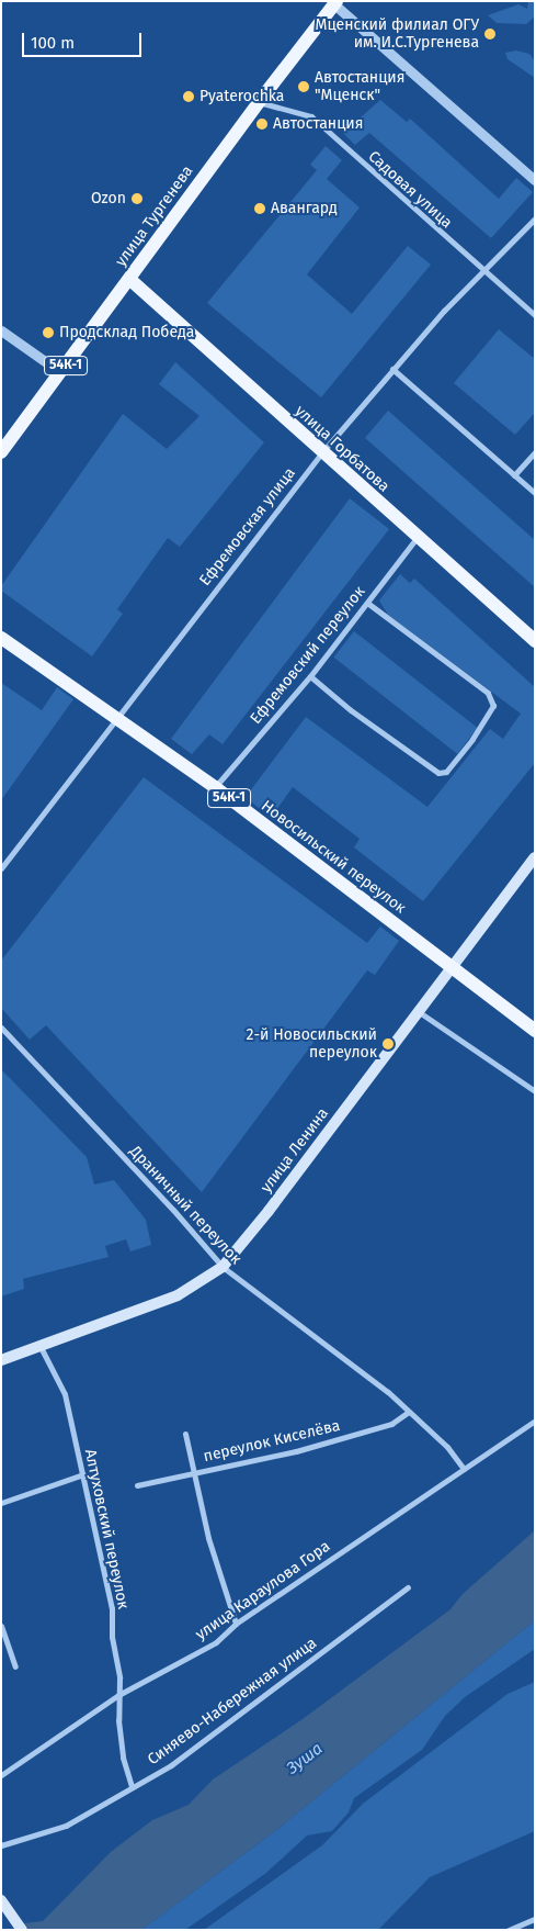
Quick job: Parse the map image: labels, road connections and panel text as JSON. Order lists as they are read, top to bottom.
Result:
{
  "streets": {
    "main road": [
      "улица Тургенева",
      "54К-1",
      "улица Горбатова",
      "Новосильский переулок",
      "улица Ленина"
    ],
    "street": [
      "Садовая улица",
      "Ефремовская улица",
      "Ефремовский переулок",
      "Драничный переулок",
      "переулок Киселёва",
      "Алтуховский переулок",
      "улица Караулова Гора",
      "Синяево-Набережная улица"
    ]
  },
  "crossings": [
    ["Садовая улица", "улица Тургенева"],
    ["Садовая улица", "Ефремовская улица"],
    ["улица Тургенева", "улица Горбатова"],
    ["улица Горбатова", "Ефремовская улица"],
    ["улица Горбатова", "Ефремовский переулок"],
    ["Ефремовская улица", "Новосильский переулок"],
    ["Ефремовский переулок", "Новосильский переулок"],
    ["Новосильский переулок", "улица Ленина"],
    ["улица Ленина", "Драничный переулок"],
    ["улица Ленина", "Алтуховский переулок"],
    ["Драничный переулок", "переулок Киселёва"],
    ["Драничный переулок", "улица Караулова Гора"],
    ["Алтуховский переулок", "улица Караулова Гора"],
    ["Алтуховский переулок", "Синяево-Набережная улица"]
  ],
  "water": ["Зуша"],
  "places": [
    "Мценский филиал ОГУ им. И.С.Тургенева",
    "Автостанция \"Мценск\"",
    "Pyaterochka",
    "Автостанция",
    "Ozon",
    "Авангард",
    "Продсклад Победа",
    "2-й Новосильский переулок"
  ],
  "scale_bar": "100 m"
}
